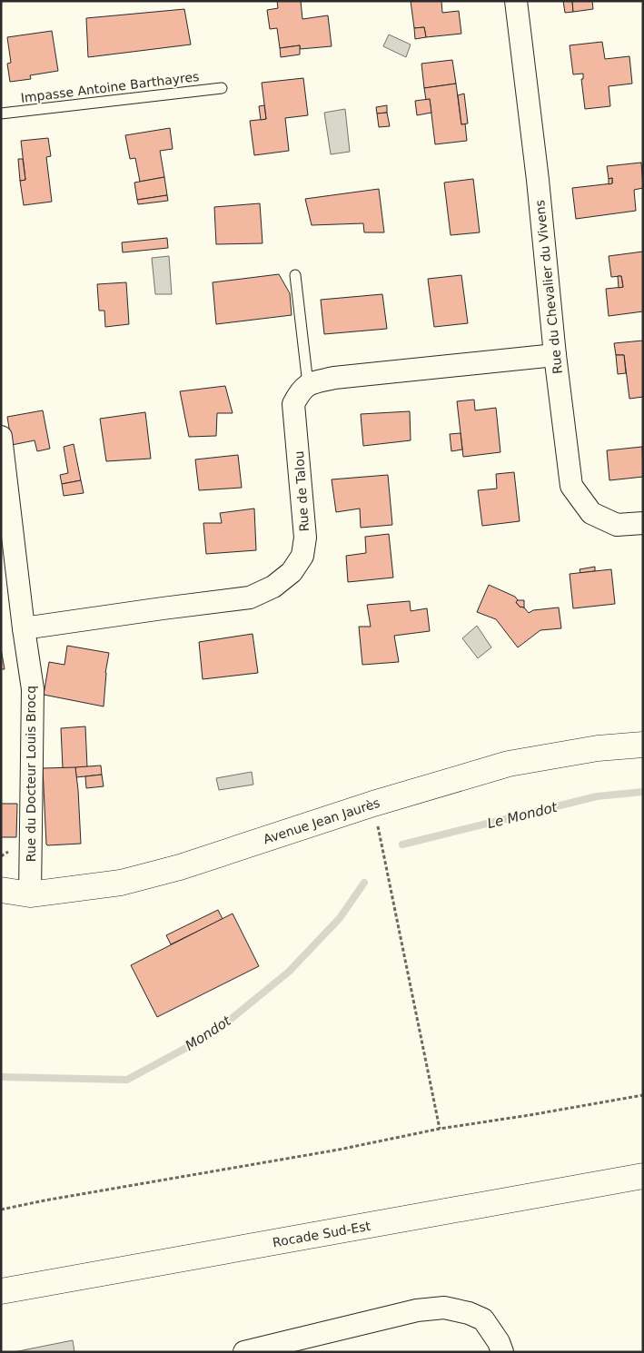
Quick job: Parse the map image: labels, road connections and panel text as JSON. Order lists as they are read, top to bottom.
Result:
{
  "streets": {
    "street": [
      "Rue du Chevalier du Vivens",
      "Rue de Talou",
      "Rue du Docteur Louis Brocq",
      "Avenue Jean Jaurès",
      "Rocade Sud-Est"
    ],
    "lane": ["Impasse Antoine Barthayres"]
  },
  "crossings": [
    ["Rue de Talou", "Rue du Docteur Louis Brocq"],
    ["Rue du Docteur Louis Brocq", "Avenue Jean Jaurès"]
  ],
  "water": ["Le Mondot", "Mondot"]
}
